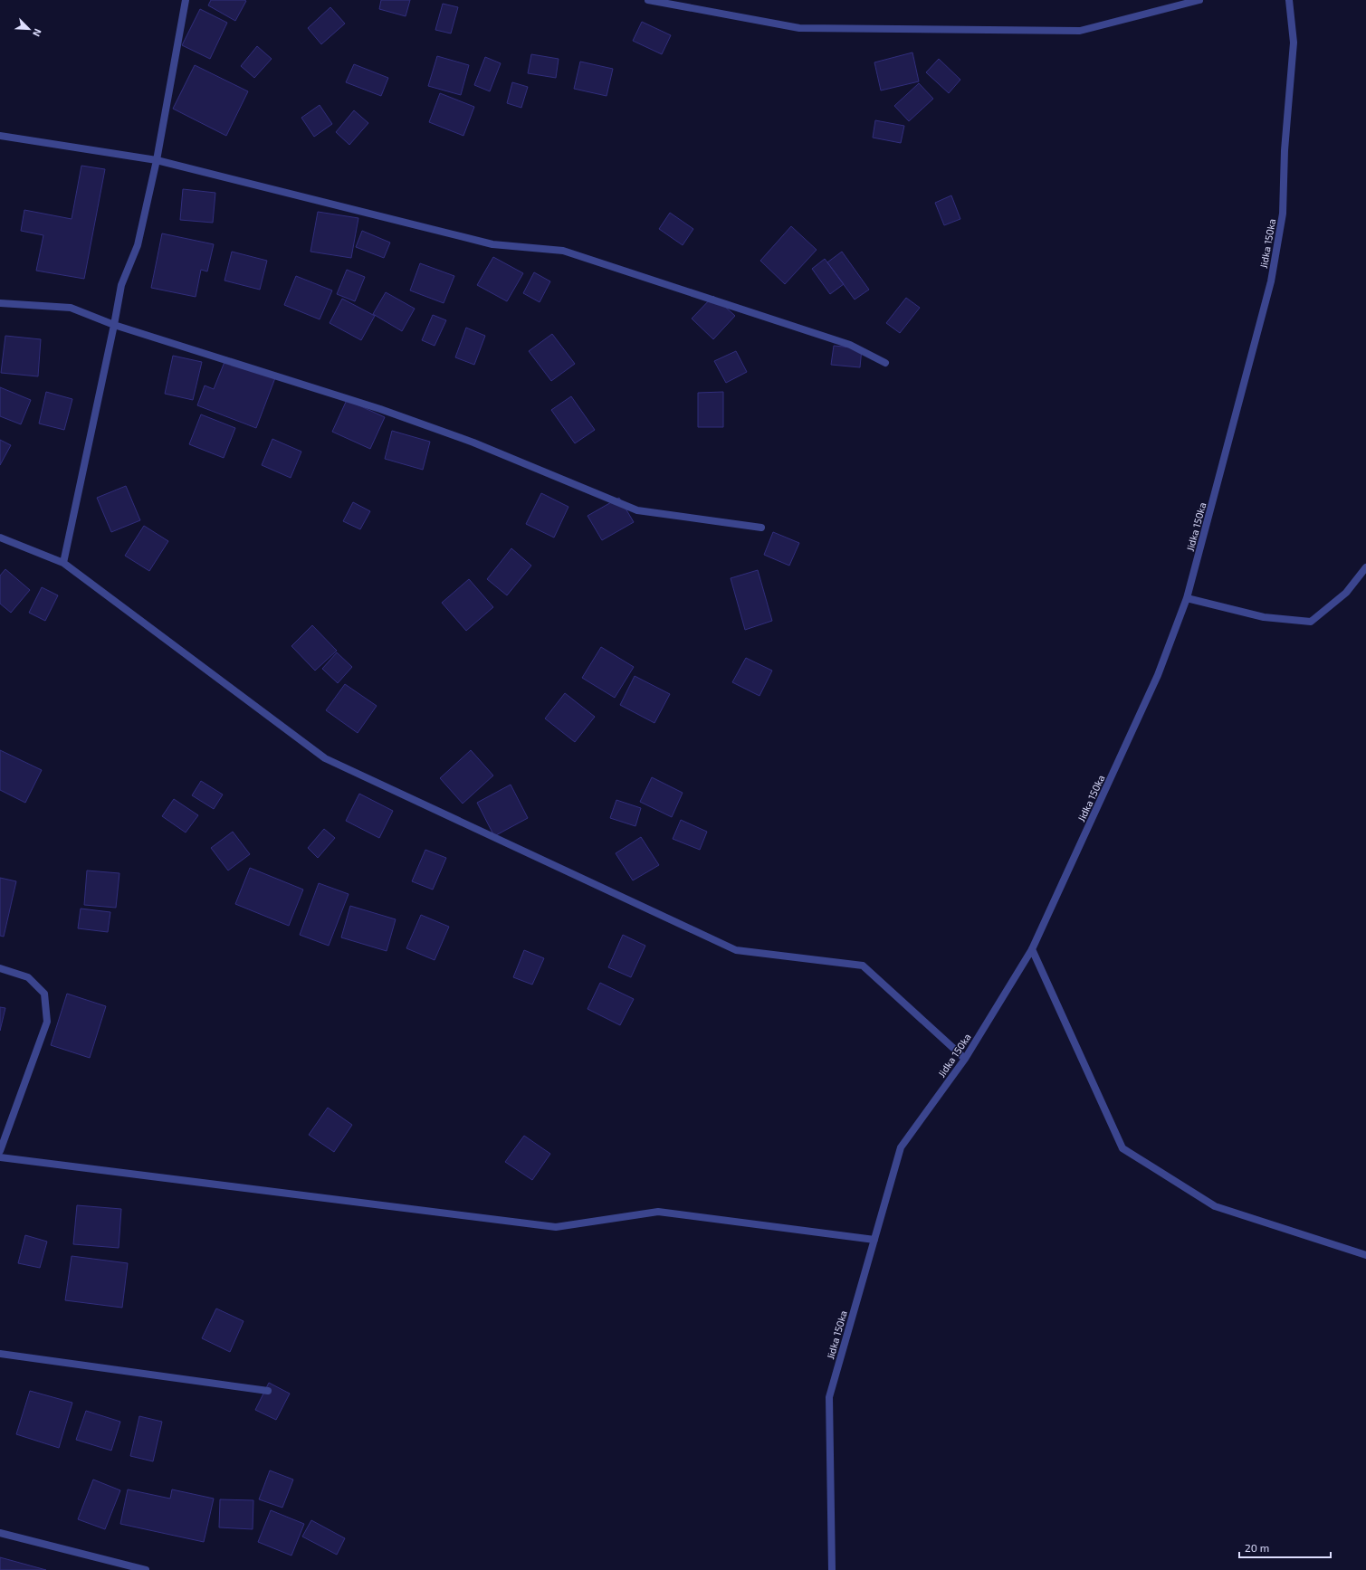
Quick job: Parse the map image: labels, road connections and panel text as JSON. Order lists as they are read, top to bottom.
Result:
{
  "streets": {
    "street": ["Jidka 150ka"]
  },
  "scale_bar": "20 m",
  "north": "bottom right"
}
